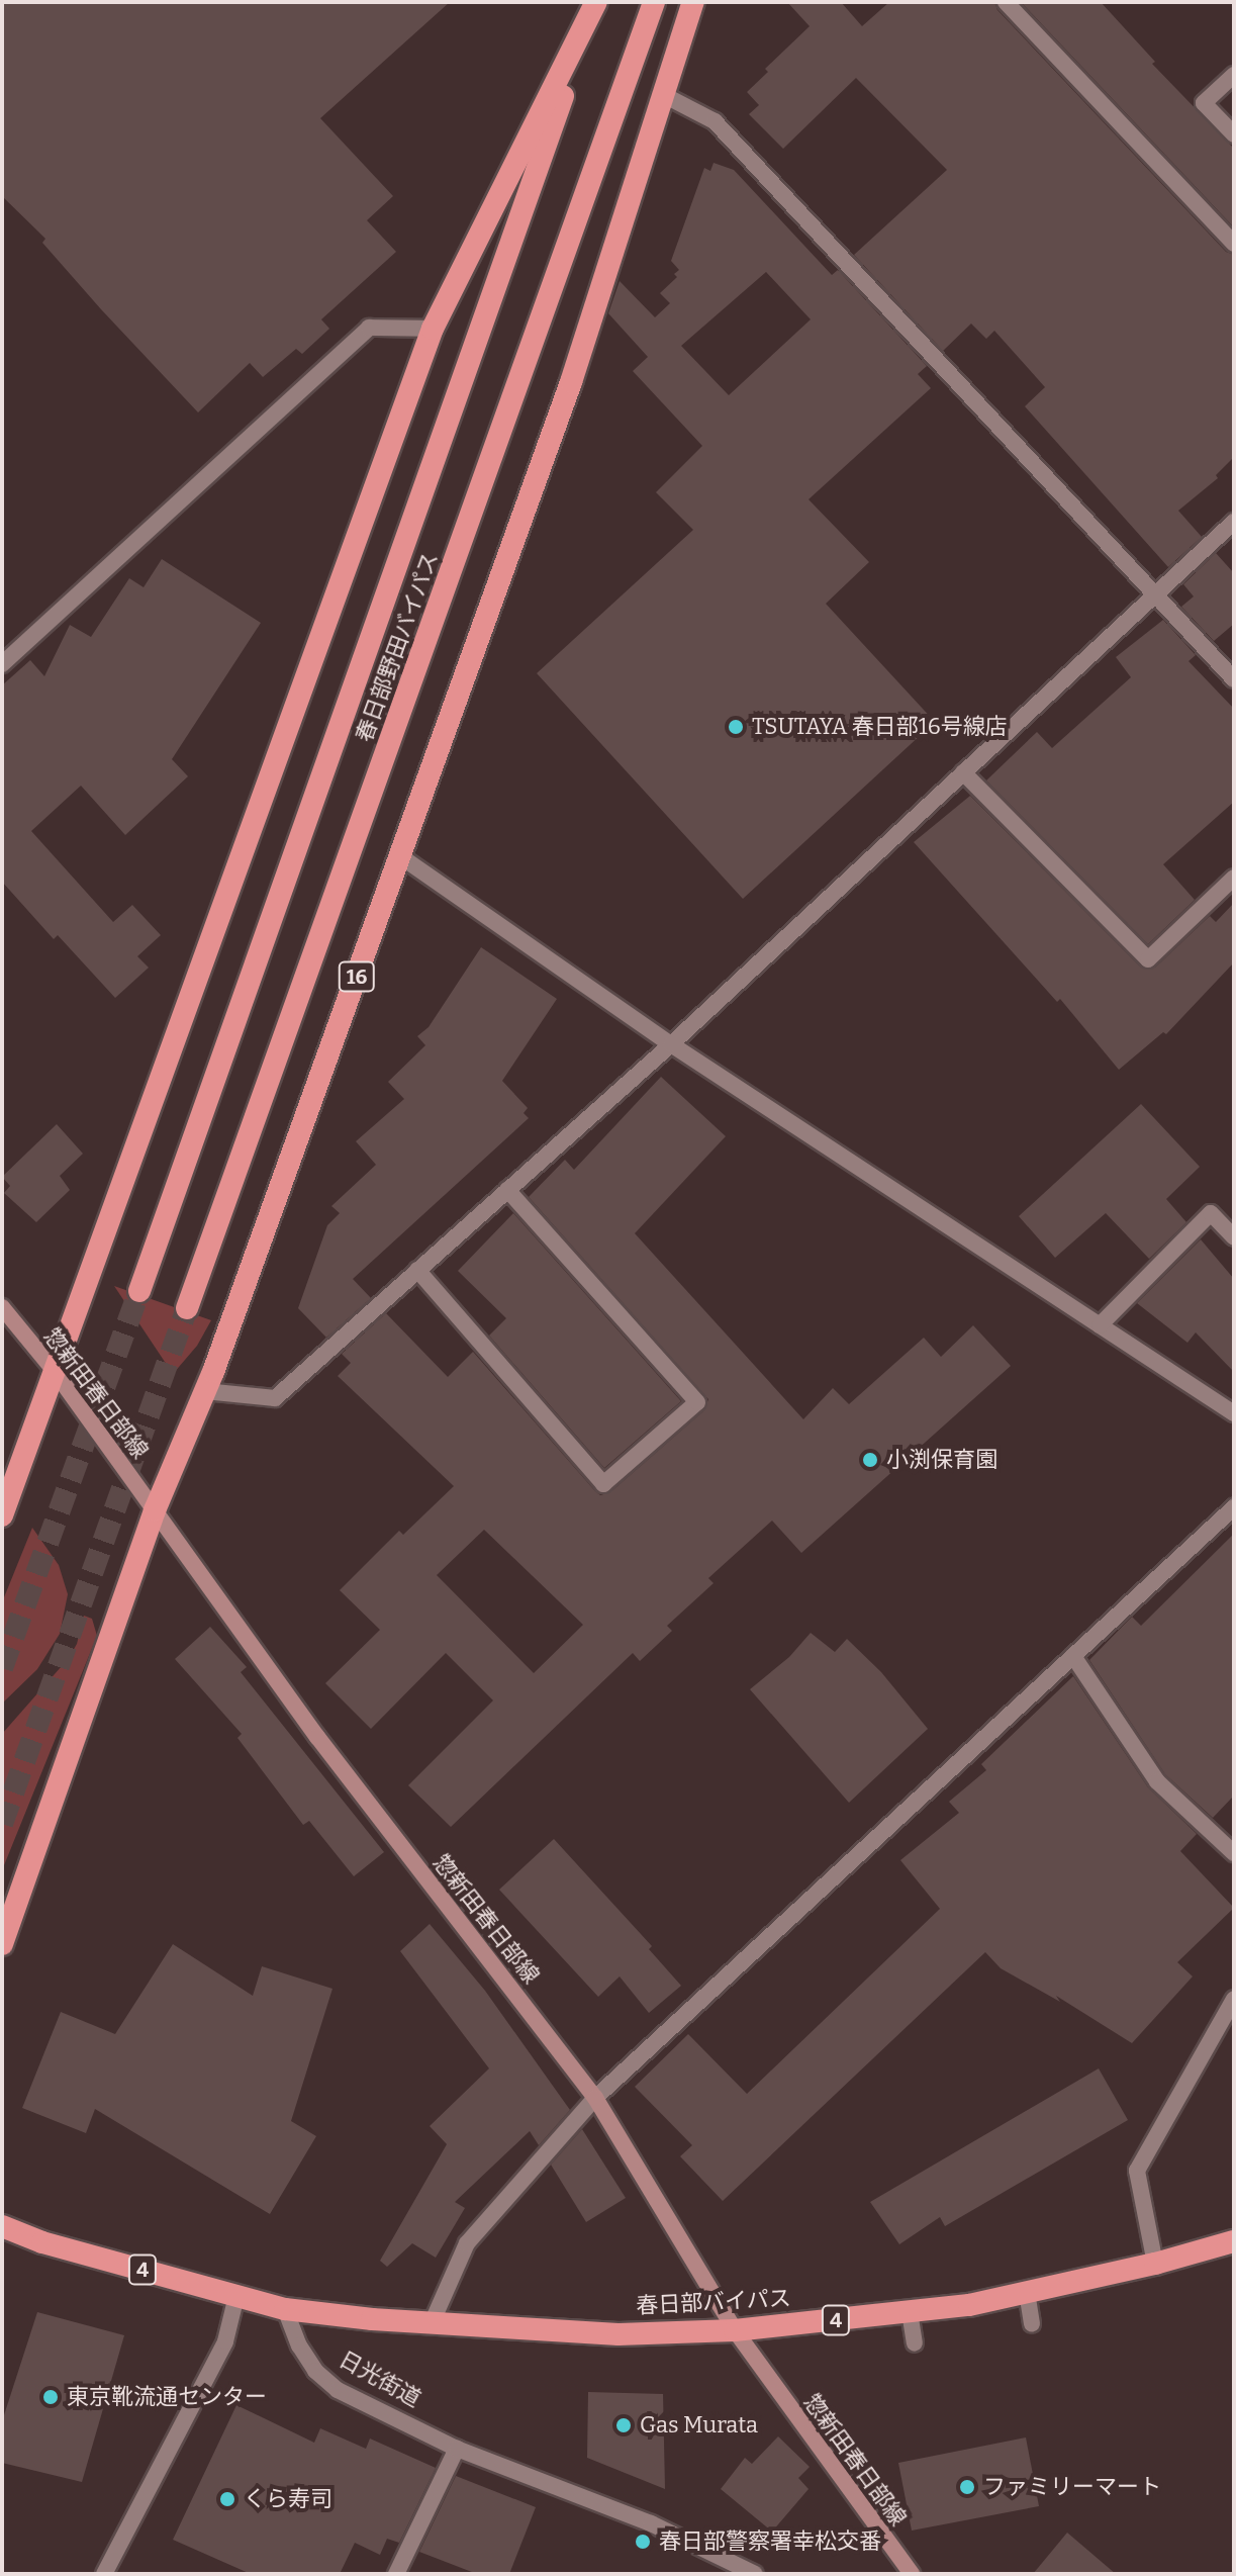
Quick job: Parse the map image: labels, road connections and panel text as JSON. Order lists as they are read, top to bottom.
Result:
{
  "streets": {
    "highway": [
      "春日部野田バイパス",
      "16",
      "4",
      "春日部バイパス"
    ],
    "main road": ["惣新田春日部線"],
    "street": ["日光街道"]
  },
  "crossings": [
    ["16", "惣新田春日部線"],
    ["惣新田春日部線", "春日部バイパス"],
    ["4", "春日部バイパス"],
    ["4", "日光街道"],
    ["春日部バイパス", "日光街道"]
  ],
  "places": [
    "TSUTAYA 春日部16号線店",
    "小渕保育園",
    "東京靴流通センター",
    "Gas Murata",
    "ファミリーマート",
    "くら寿司",
    "春日部警察署幸松交番"
  ]
}
